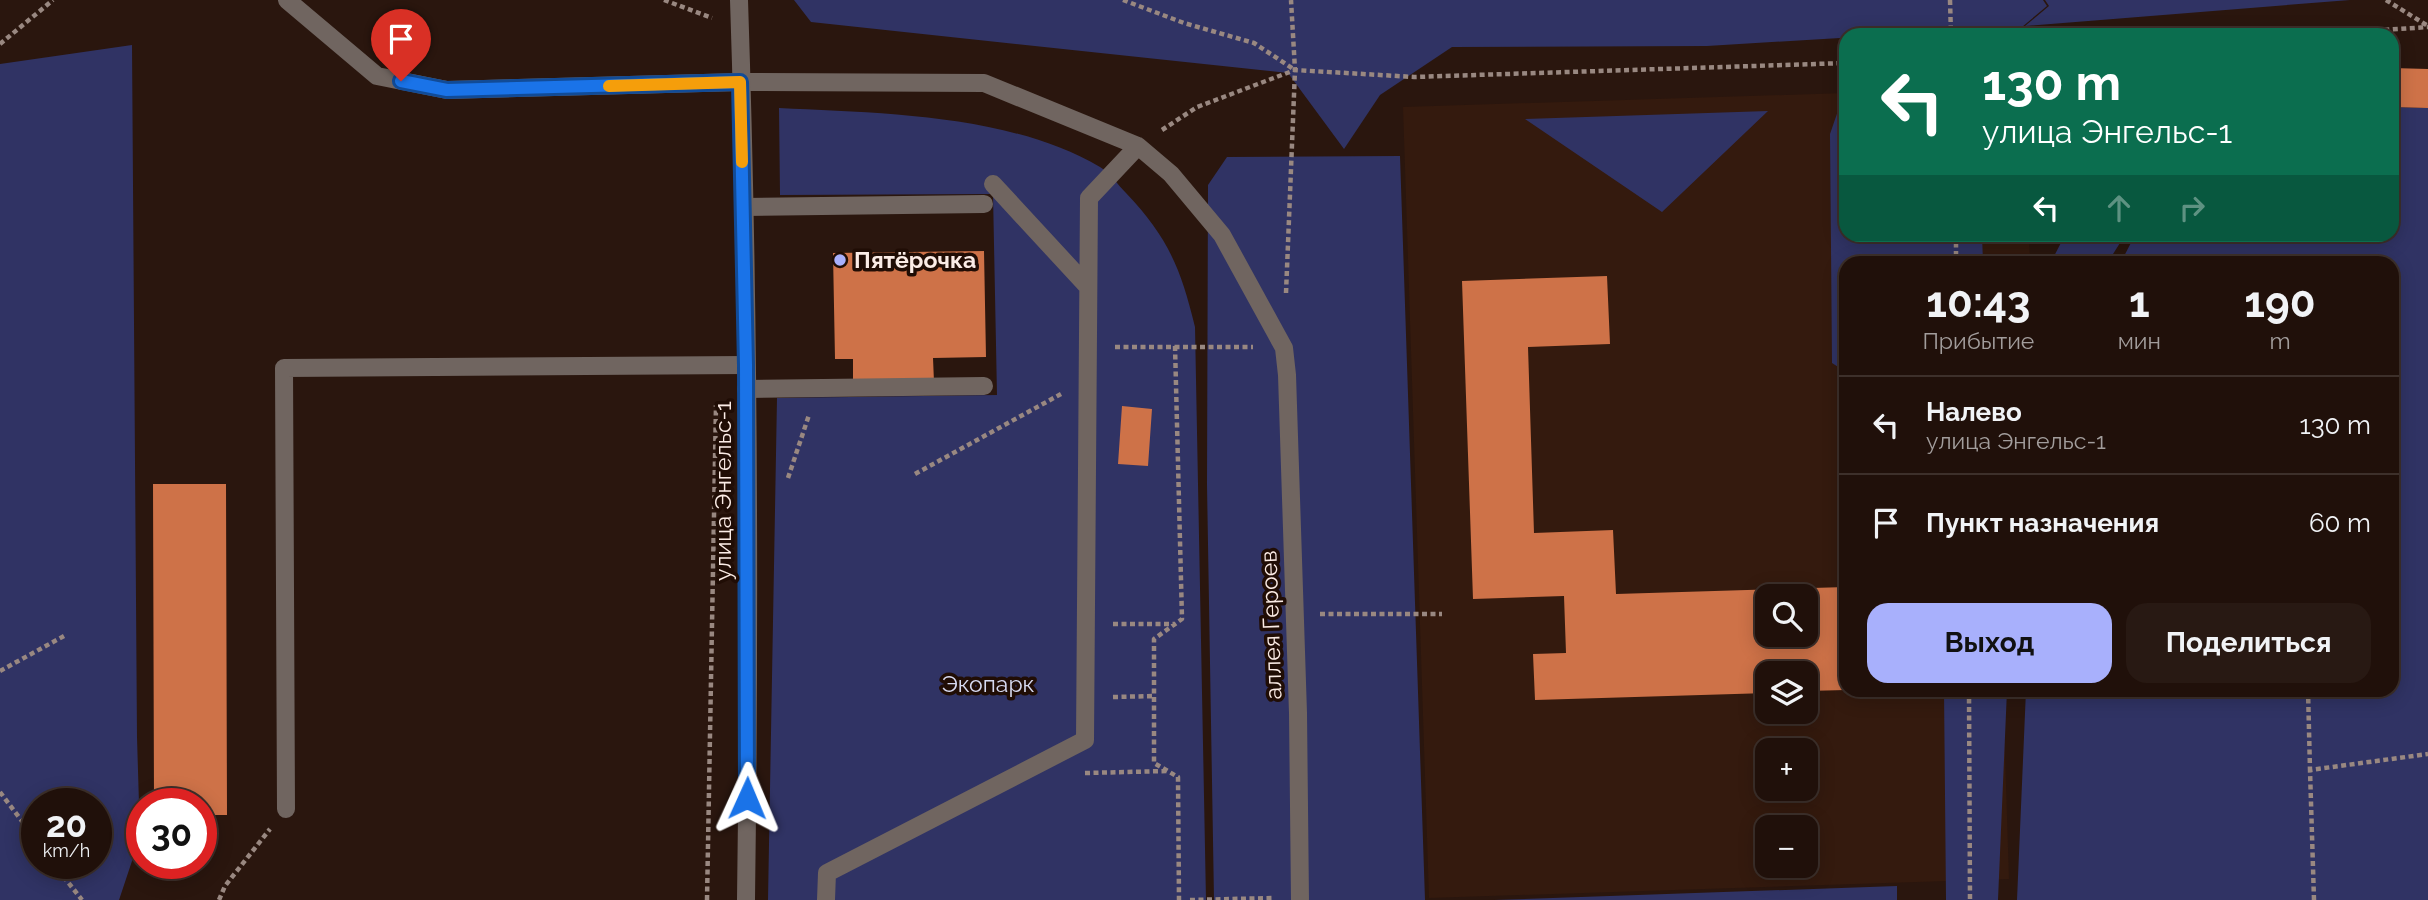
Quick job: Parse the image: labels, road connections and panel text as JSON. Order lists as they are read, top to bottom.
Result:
{
  "streets": {
    "street": ["улица Энгельс-1", "аллея Героев"]
  },
  "parks": ["Экопарк"],
  "places": ["Пятёрочка"],
  "page": {
    "turn": ["130 m", "улица Энгельс-1"],
    "eta": [
      "10:43",
      "Прибытие",
      "1",
      "мин",
      "190",
      "m"
    ],
    "list": [
      {
        "name": "Налево",
        "note": "улица Энгельс-1",
        "value": "130 m"
      },
      {
        "name": "Пункт назначения",
        "value": "60 m"
      }
    ],
    "map_buttons": ["+", "−"],
    "buttons": ["Выход", "Поделиться"],
    "speed": "20 km/h",
    "limit": "30"
  }
}
